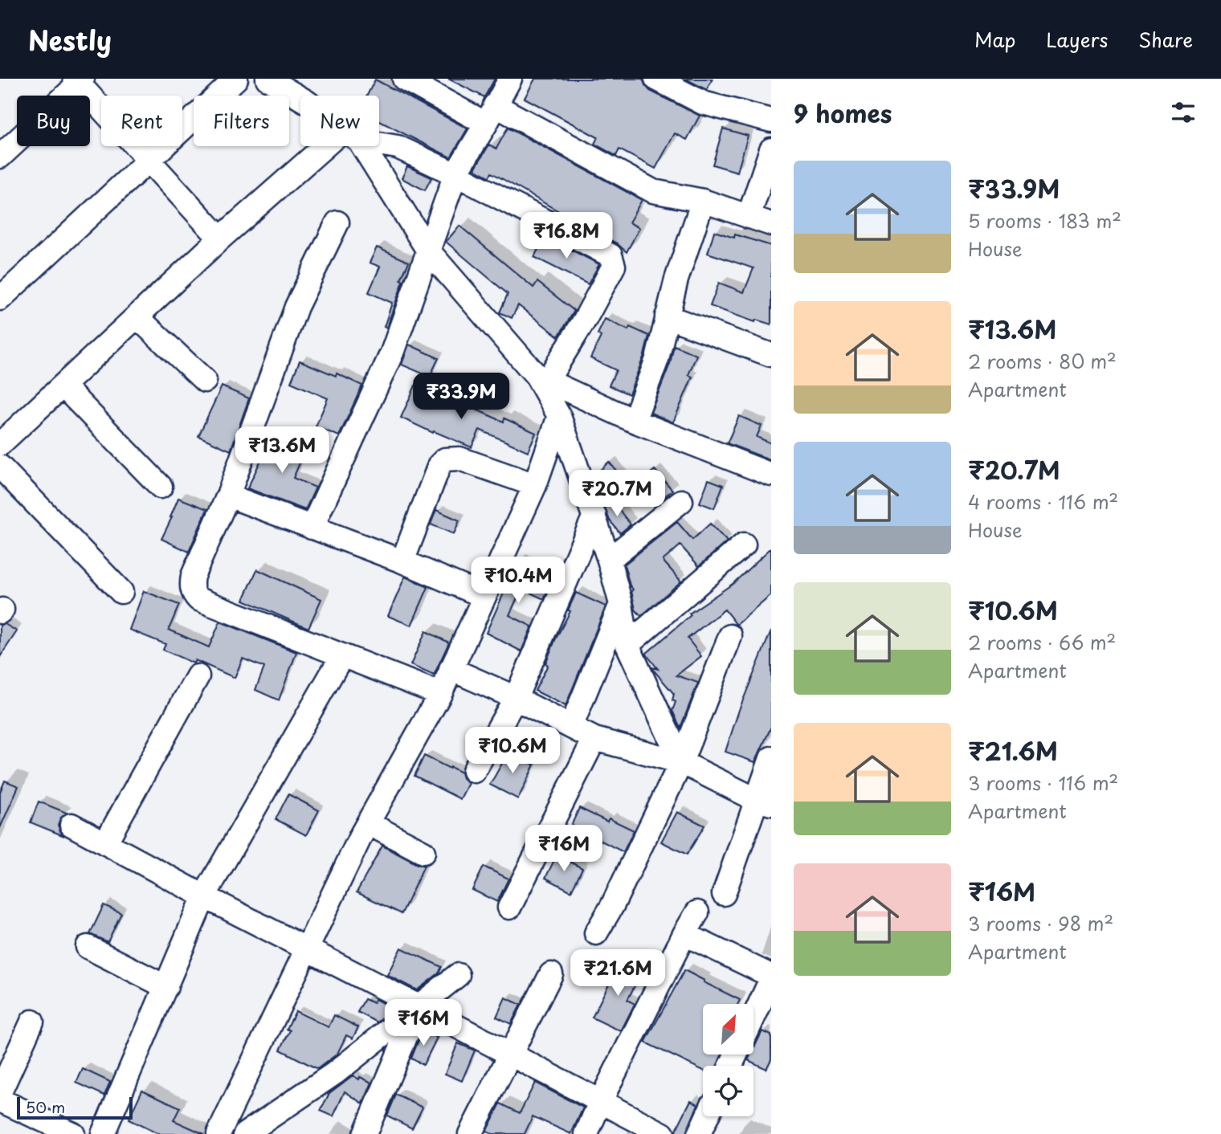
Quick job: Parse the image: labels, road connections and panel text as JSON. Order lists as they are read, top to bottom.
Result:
{
  "scale_bar": "50 m",
  "north": "top right",
  "page": {
    "header": "Nestly",
    "nav": ["Map", "Layers", "Share"],
    "heading": "9 homes",
    "chip": [
      "Buy",
      "Rent",
      "Filters",
      "New"
    ],
    "list": [
      {
        "name": "₹33.9M",
        "note": "5 rooms · 183 m² · House"
      },
      {
        "name": "₹13.6M",
        "note": "2 rooms · 80 m² · Apartment"
      },
      {
        "name": "₹20.7M",
        "note": "4 rooms · 116 m² · House"
      },
      {
        "name": "₹10.6M",
        "note": "2 rooms · 66 m² · Apartment"
      },
      {
        "name": "₹21.6M",
        "note": "3 rooms · 116 m² · Apartment"
      },
      {
        "name": "₹16M",
        "note": "3 rooms · 98 m² · Apartment"
      }
    ],
    "price": [
      "₹16.8M",
      "₹33.9M",
      "₹13.6M",
      "₹20.7M",
      "₹10.4M",
      "₹10.6M",
      "₹16M",
      "₹21.6M",
      "₹16M"
    ],
    "scale": "50 m"
  }
}
